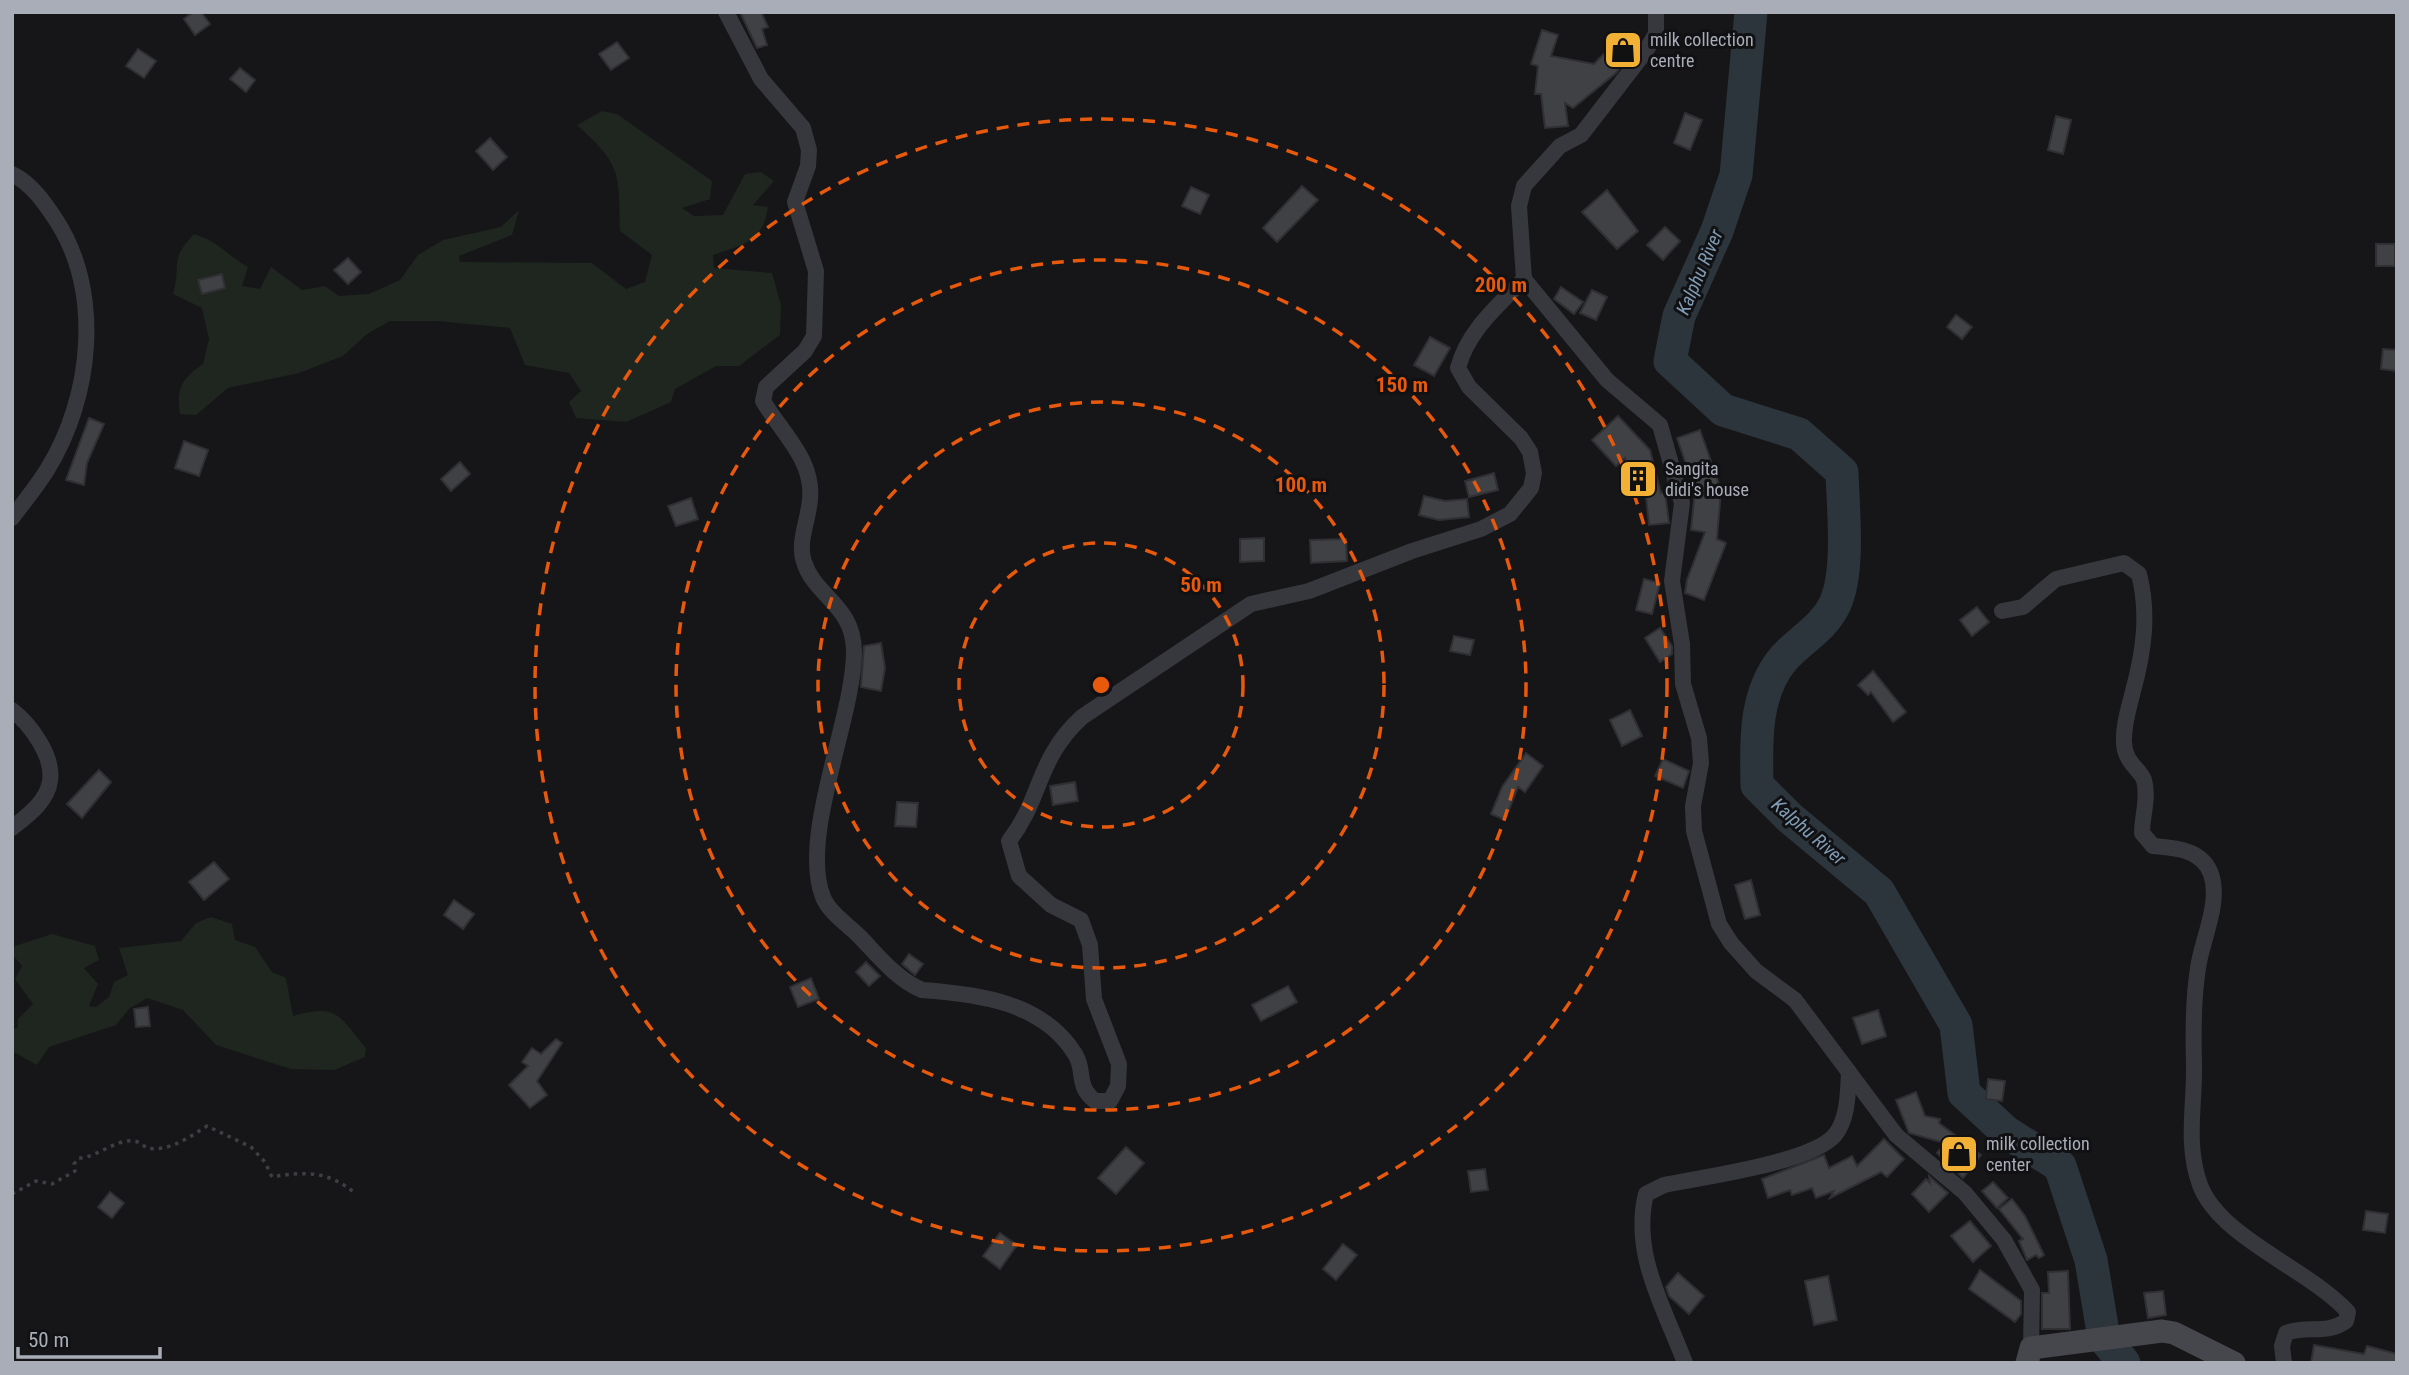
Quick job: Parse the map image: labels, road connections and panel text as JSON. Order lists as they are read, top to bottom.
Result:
{
  "water": ["Kalphu River"],
  "places": {
    "shop": ["milk collection centre", "milk collection center"],
    "building": ["Sangita didi's house"]
  },
  "scale_bar": "50 m",
  "rings": [
    "200 m",
    "150 m",
    "100 m",
    "50 m"
  ]
}
